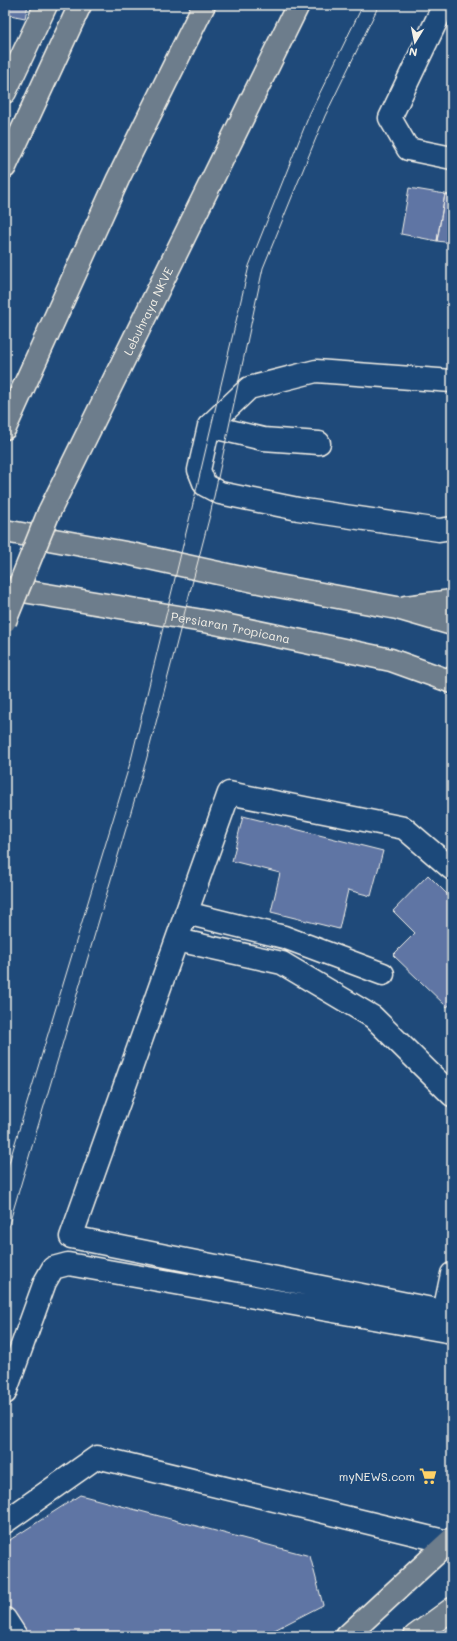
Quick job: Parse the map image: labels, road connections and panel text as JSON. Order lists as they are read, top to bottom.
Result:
{
  "streets": {
    "main road": ["Lebuhraya NKVE", "Persiaran Tropicana"]
  },
  "places": {
    "supermarket": ["myNEWS.com"]
  },
  "north": "bottom"
}
